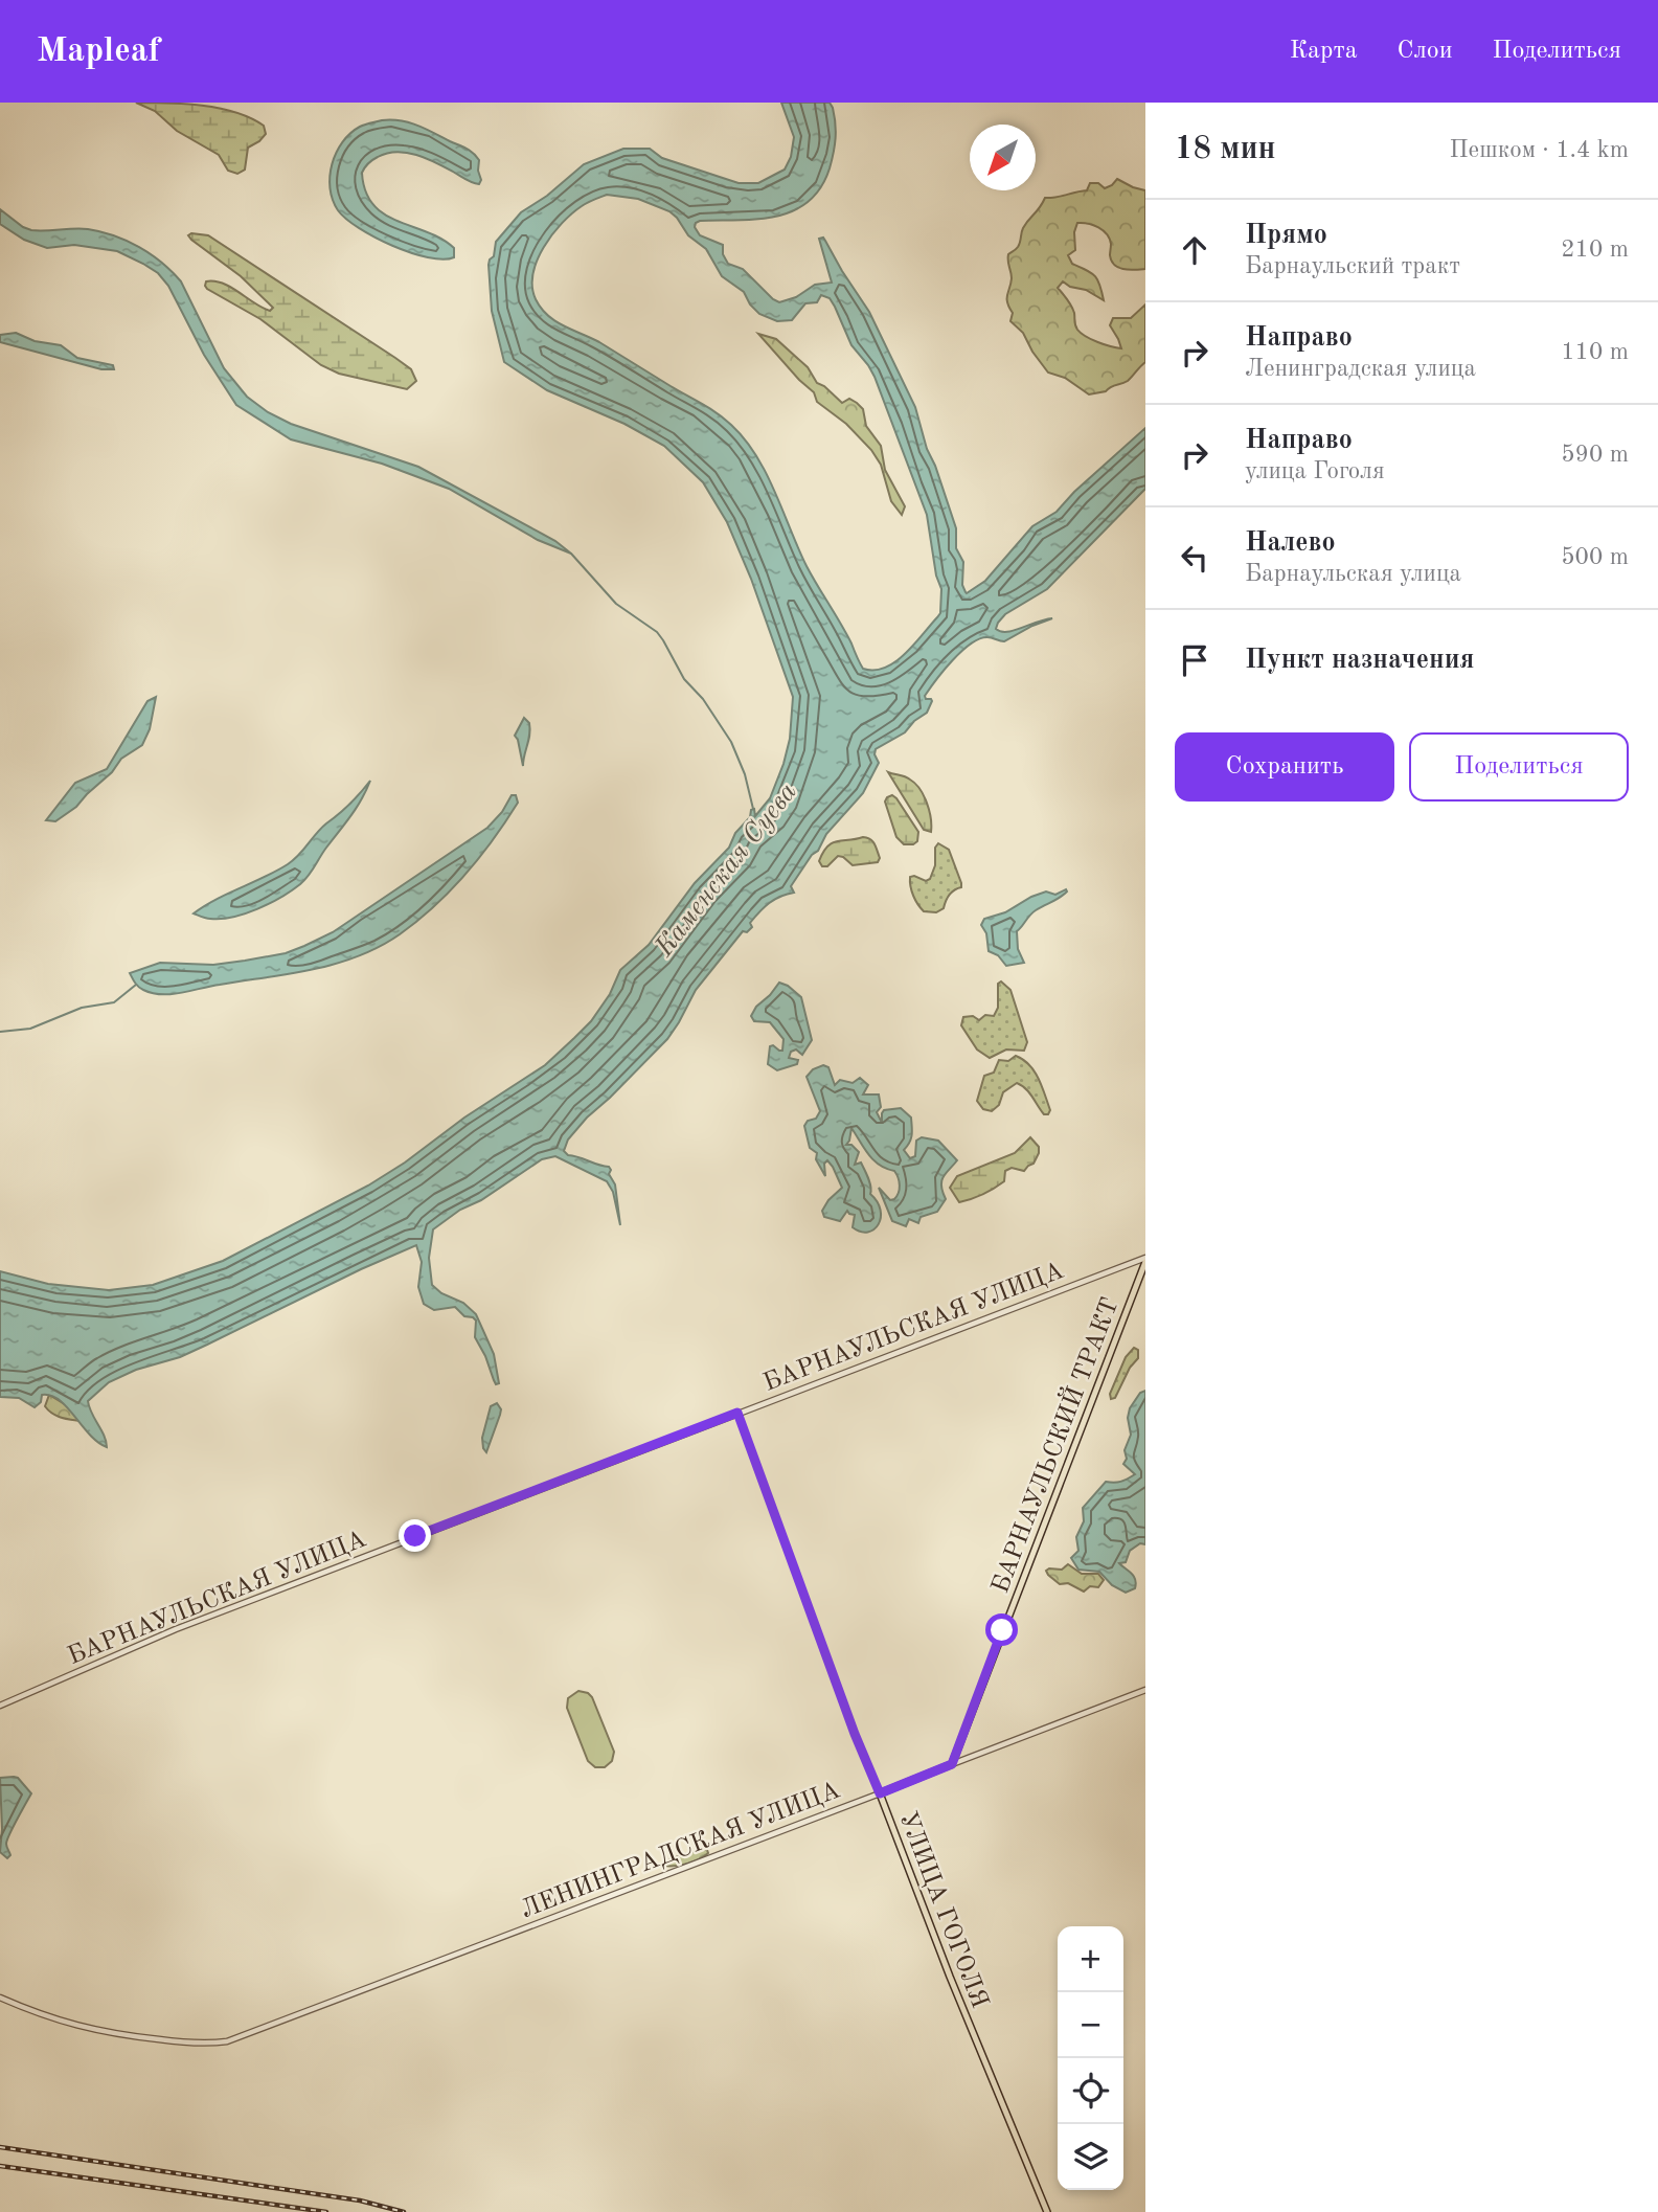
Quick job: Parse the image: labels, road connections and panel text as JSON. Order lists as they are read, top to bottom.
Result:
{
  "streets": {
    "main road": ["БАРНАУЛЬСКИЙ ТРАКТ", "ЛЕНИНГРАДСКАЯ УЛИЦА", "УЛИЦА ГОГОЛЯ"],
    "street": ["БАРНАУЛЬСКАЯ УЛИЦА"]
  },
  "crossings": [
    ["БАРНАУЛЬСКАЯ УЛИЦА", "БАРНАУЛЬСКИЙ ТРАКТ"],
    ["БАРНАУЛЬСКАЯ УЛИЦА", "УЛИЦА ГОГОЛЯ"],
    ["БАРНАУЛЬСКИЙ ТРАКТ", "ЛЕНИНГРАДСКАЯ УЛИЦА"],
    ["ЛЕНИНГРАДСКАЯ УЛИЦА", "УЛИЦА ГОГОЛЯ"]
  ],
  "water": ["Каменская Суева"],
  "north": "bottom left",
  "page": {
    "header": "Mapleaf",
    "nav": ["Карта", "Слои", "Поделиться"],
    "heading": ["18 мин", "Пешком · 1.4 km"],
    "list": [
      ["Прямо", "Барнаульский тракт", "210 m"],
      ["Направо", "Ленинградская улица", "110 m"],
      ["Направо", "улица Гоголя", "590 m"],
      ["Налево", "Барнаульская улица", "500 m"],
      "Пункт назначения"
    ],
    "buttons": ["Сохранить", "Поделиться"],
    "map_buttons": ["+", "−"]
  }
}
